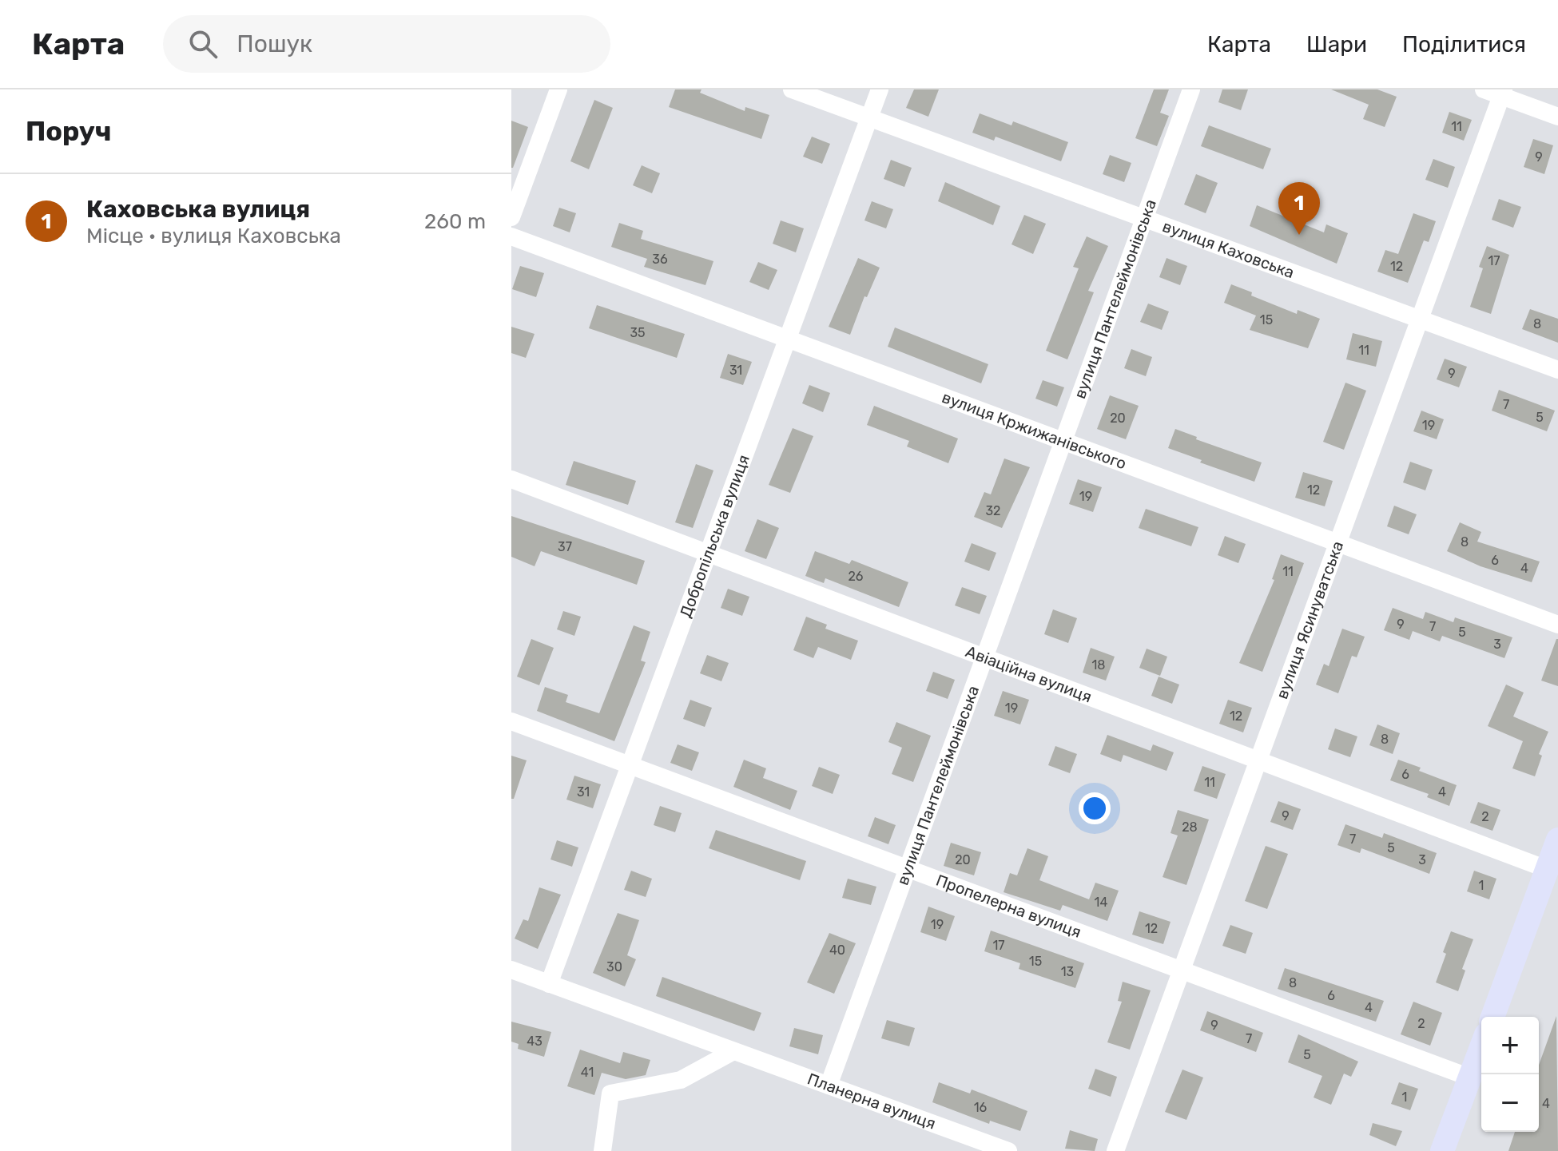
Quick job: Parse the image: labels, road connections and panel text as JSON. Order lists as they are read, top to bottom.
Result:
{
  "streets": {
    "street": [
      "вулиця Каховська",
      "вулиця Пантелеймонівська",
      "вулиця Кржижанівського",
      "Добропільська вулиця",
      "вулиця Ясинуватська",
      "Авіаційна вулиця",
      "Пропелерна вулиця",
      "Планерна вулиця"
    ]
  },
  "crossings": [
    ["вулиця Каховська", "вулиця Пантелеймонівська"],
    ["вулиця Каховська", "Добропільська вулиця"],
    ["вулиця Каховська", "вулиця Ясинуватська"],
    ["вулиця Пантелеймонівська", "вулиця Кржижанівського"],
    ["вулиця Пантелеймонівська", "Авіаційна вулиця"],
    ["вулиця Пантелеймонівська", "Пропелерна вулиця"],
    ["вулиця Пантелеймонівська", "Планерна вулиця"],
    ["вулиця Кржижанівського", "Добропільська вулиця"],
    ["вулиця Кржижанівського", "вулиця Ясинуватська"],
    ["Добропільська вулиця", "Авіаційна вулиця"],
    ["Добропільська вулиця", "Пропелерна вулиця"],
    ["Добропільська вулиця", "Планерна вулиця"],
    ["вулиця Ясинуватська", "Авіаційна вулиця"],
    ["вулиця Ясинуватська", "Пропелерна вулиця"]
  ],
  "house_numbers": [
    "11",
    "9",
    "36",
    "17",
    "12",
    "15",
    "8",
    "35",
    "11",
    "31",
    "9",
    "7",
    "5",
    "20",
    "19",
    "12",
    "19",
    "32",
    "8",
    "37",
    "6",
    "4",
    "11",
    "26",
    "9",
    "7",
    "5",
    "3",
    "18",
    "19",
    "12",
    "8",
    "6",
    "11",
    "31",
    "4",
    "9",
    "2",
    "28",
    "7",
    "5",
    "20",
    "3",
    "1",
    "14",
    "19",
    "12",
    "17",
    "40",
    "15",
    "30",
    "13",
    "8",
    "6",
    "4",
    "2",
    "9",
    "7",
    "43",
    "5",
    "41",
    "1",
    "4",
    "16"
  ],
  "page": {
    "header": "Карта",
    "search": "Пошук",
    "nav": ["Карта", "Шари", "Поділитися"],
    "heading": "Поруч",
    "list": [
      {
        "mark": "1",
        "name": "Каховська вулиця",
        "note": "Місце · вулиця Каховська",
        "value": "260 m"
      }
    ],
    "pins": "1",
    "map_buttons": ["+", "−"]
  }
}
